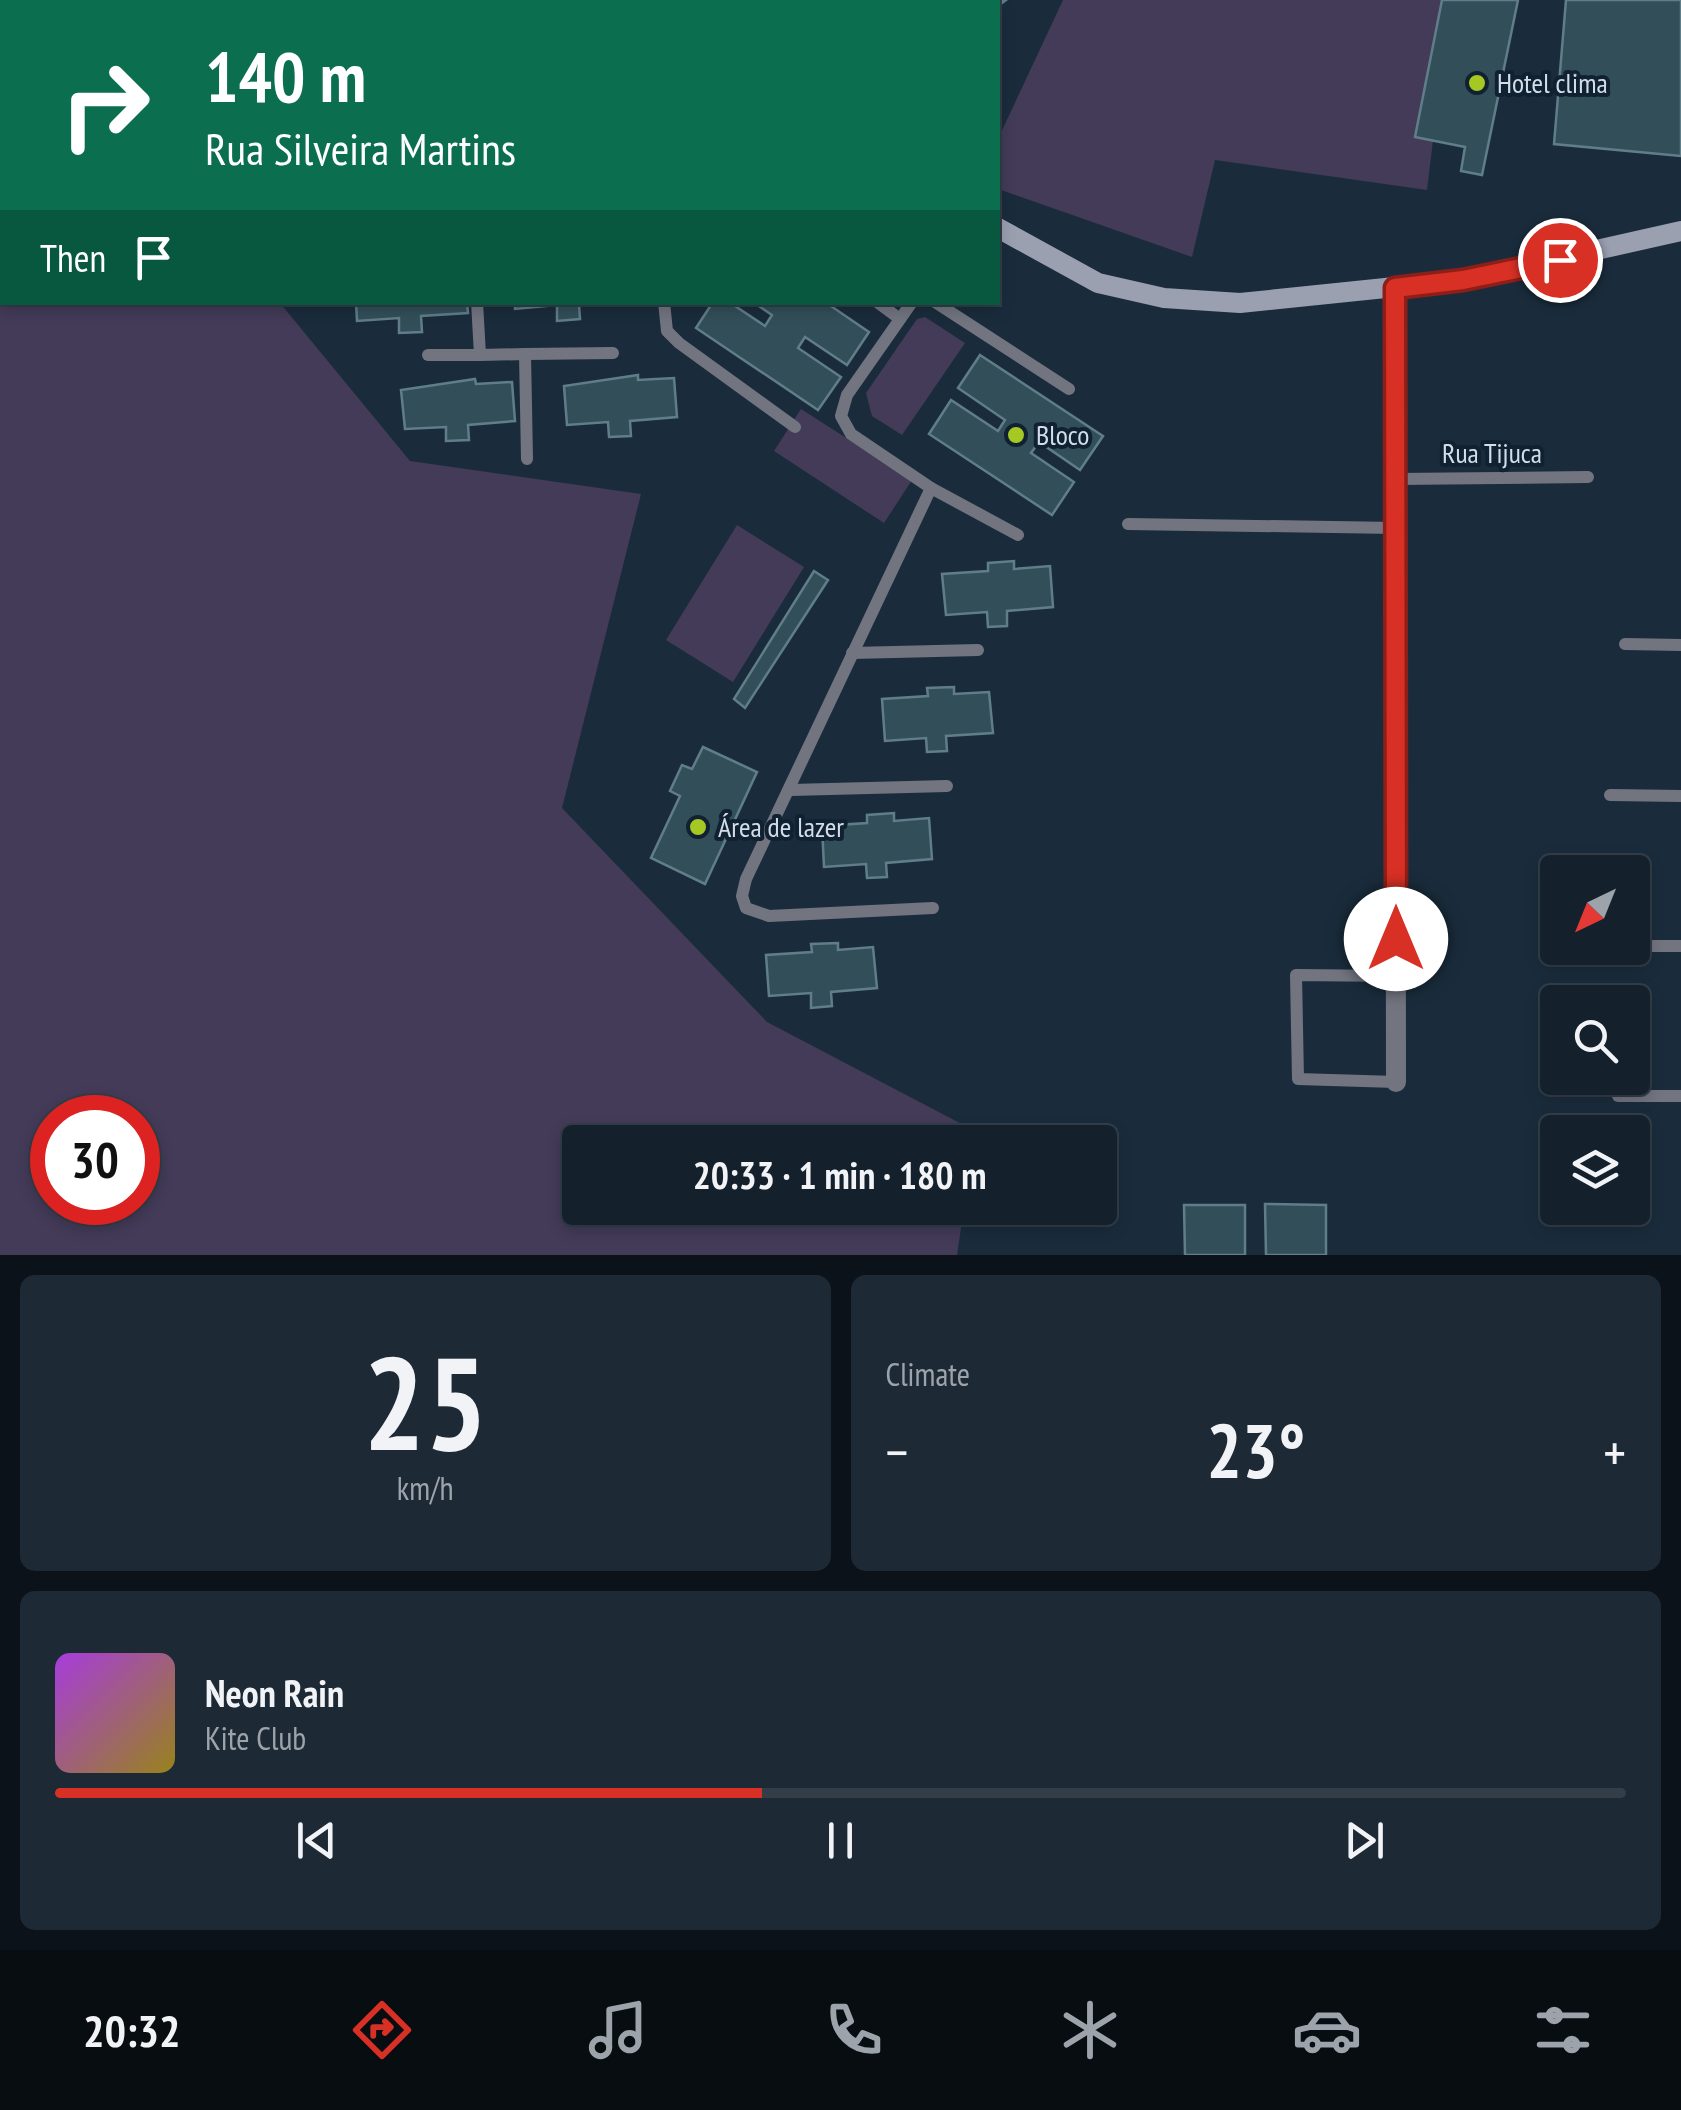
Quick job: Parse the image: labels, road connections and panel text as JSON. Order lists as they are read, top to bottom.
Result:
{
  "streets": {
    "lane": ["Rua Tijuca"]
  },
  "places": ["Hotel clima", "Bloco", "Área de lazer"],
  "north": "bottom left",
  "page": {
    "turn": ["140 m", "Rua Silveira Martins"],
    "then": "Then",
    "limit": "30",
    "trip": "20:33 · 1 min · 180 m",
    "tile": [
      ["25", "km/h"],
      "Climate"
    ],
    "heat": ["−", "23°", "+"],
    "song": ["Neon Rain", "Kite Club"],
    "tabs": "20:32"
  }
}
